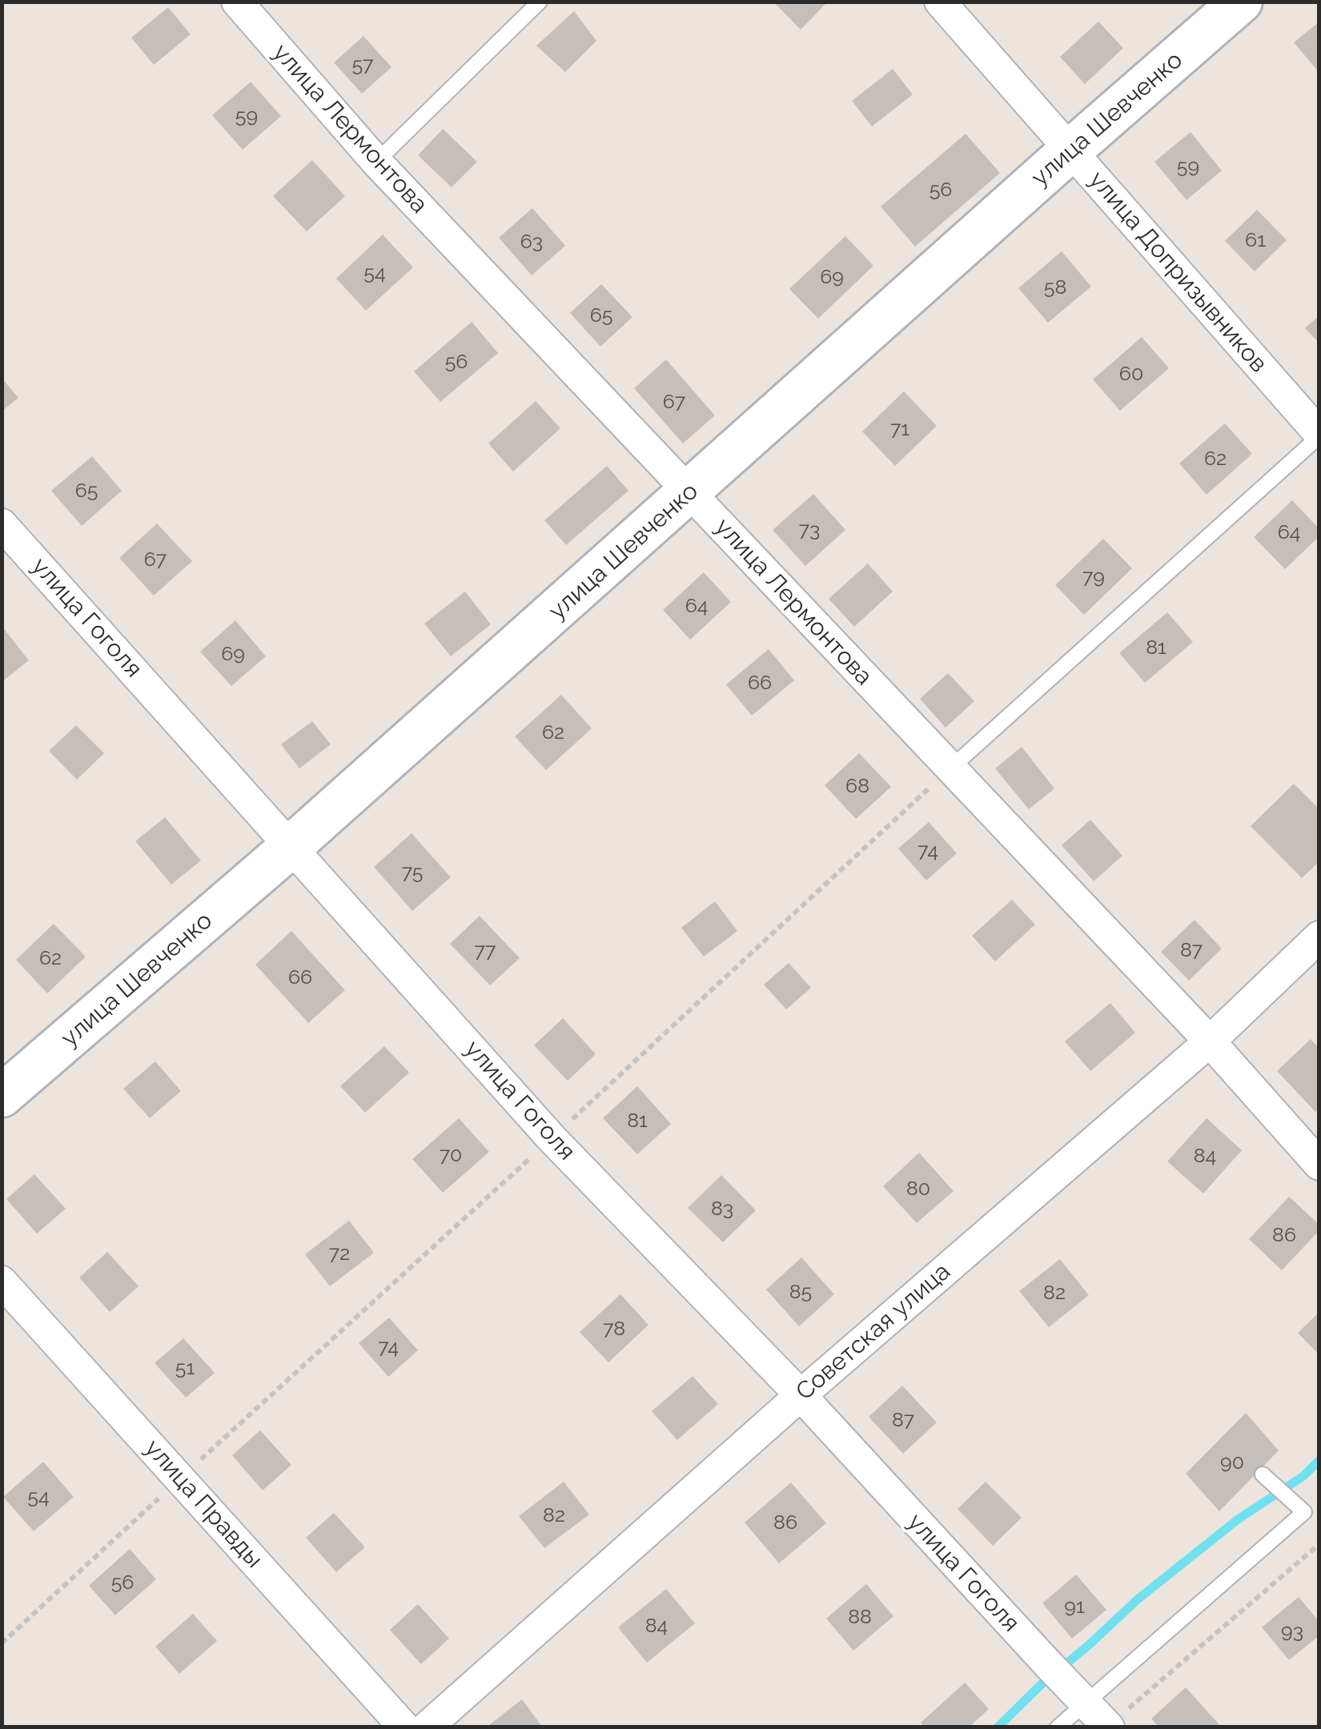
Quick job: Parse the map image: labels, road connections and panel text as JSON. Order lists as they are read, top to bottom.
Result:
{
  "streets": {
    "street": [
      "улица Шевченко",
      "улица Лермонтова",
      "улица Допризывников",
      "улица Гоголя",
      "Советская улица",
      "улица Правды"
    ]
  },
  "crossings": [
    ["улица Шевченко", "улица Лермонтова"],
    ["улица Шевченко", "улица Допризывников"],
    ["улица Шевченко", "улица Гоголя"],
    ["улица Лермонтова", "Советская улица"],
    ["улица Гоголя", "Советская улица"]
  ],
  "house_numbers": [
    "57",
    "59",
    "59",
    "56",
    "61",
    "63",
    "54",
    "69",
    "58",
    "65",
    "56",
    "60",
    "67",
    "71",
    "62",
    "65",
    "73",
    "64",
    "67",
    "79",
    "64",
    "81",
    "69",
    "66",
    "62",
    "68",
    "74",
    "75",
    "87",
    "77",
    "62",
    "66",
    "81",
    "70",
    "84",
    "80",
    "83",
    "86",
    "72",
    "85",
    "82",
    "78",
    "74",
    "51",
    "87",
    "90",
    "54",
    "82",
    "86",
    "56",
    "91",
    "88",
    "84",
    "93"
  ]
}
